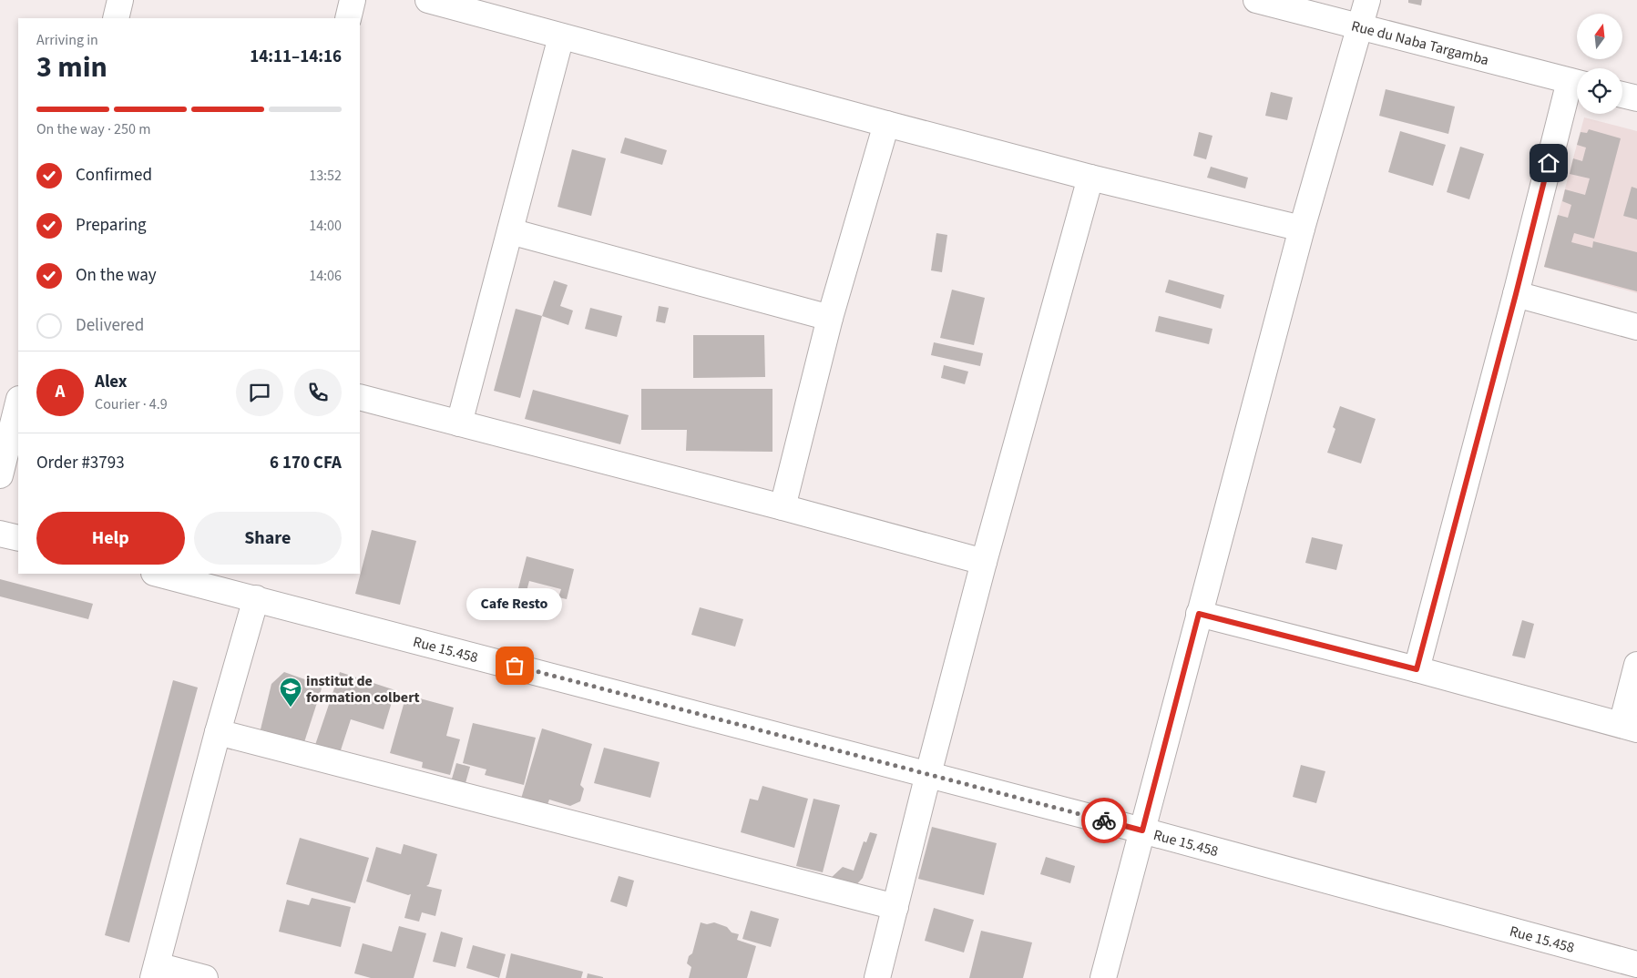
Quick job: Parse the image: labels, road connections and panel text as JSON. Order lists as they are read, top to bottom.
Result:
{
  "streets": {
    "street": ["Rue du Naba Targamba", "Rue 15.458"]
  },
  "places": {
    "other": ["Cafe Resto"],
    "school or university": ["institut de formation colbert"]
  },
  "north": "top",
  "page": {
    "heading": ["3 min", "Arriving in", "14:11–14:16"],
    "panel": [
      "Alex",
      "Courier · 4.9",
      "Order #3793",
      "6 170 CFA"
    ],
    "bar": "On the way · 250 m",
    "list": [
      ["Confirmed", "13:52"],
      ["Preparing", "14:00"],
      ["On the way", "14:06"],
      "Delivered"
    ],
    "round": "A",
    "buttons": ["Help", "Share"],
    "bubble": "Cafe Resto"
  }
}
